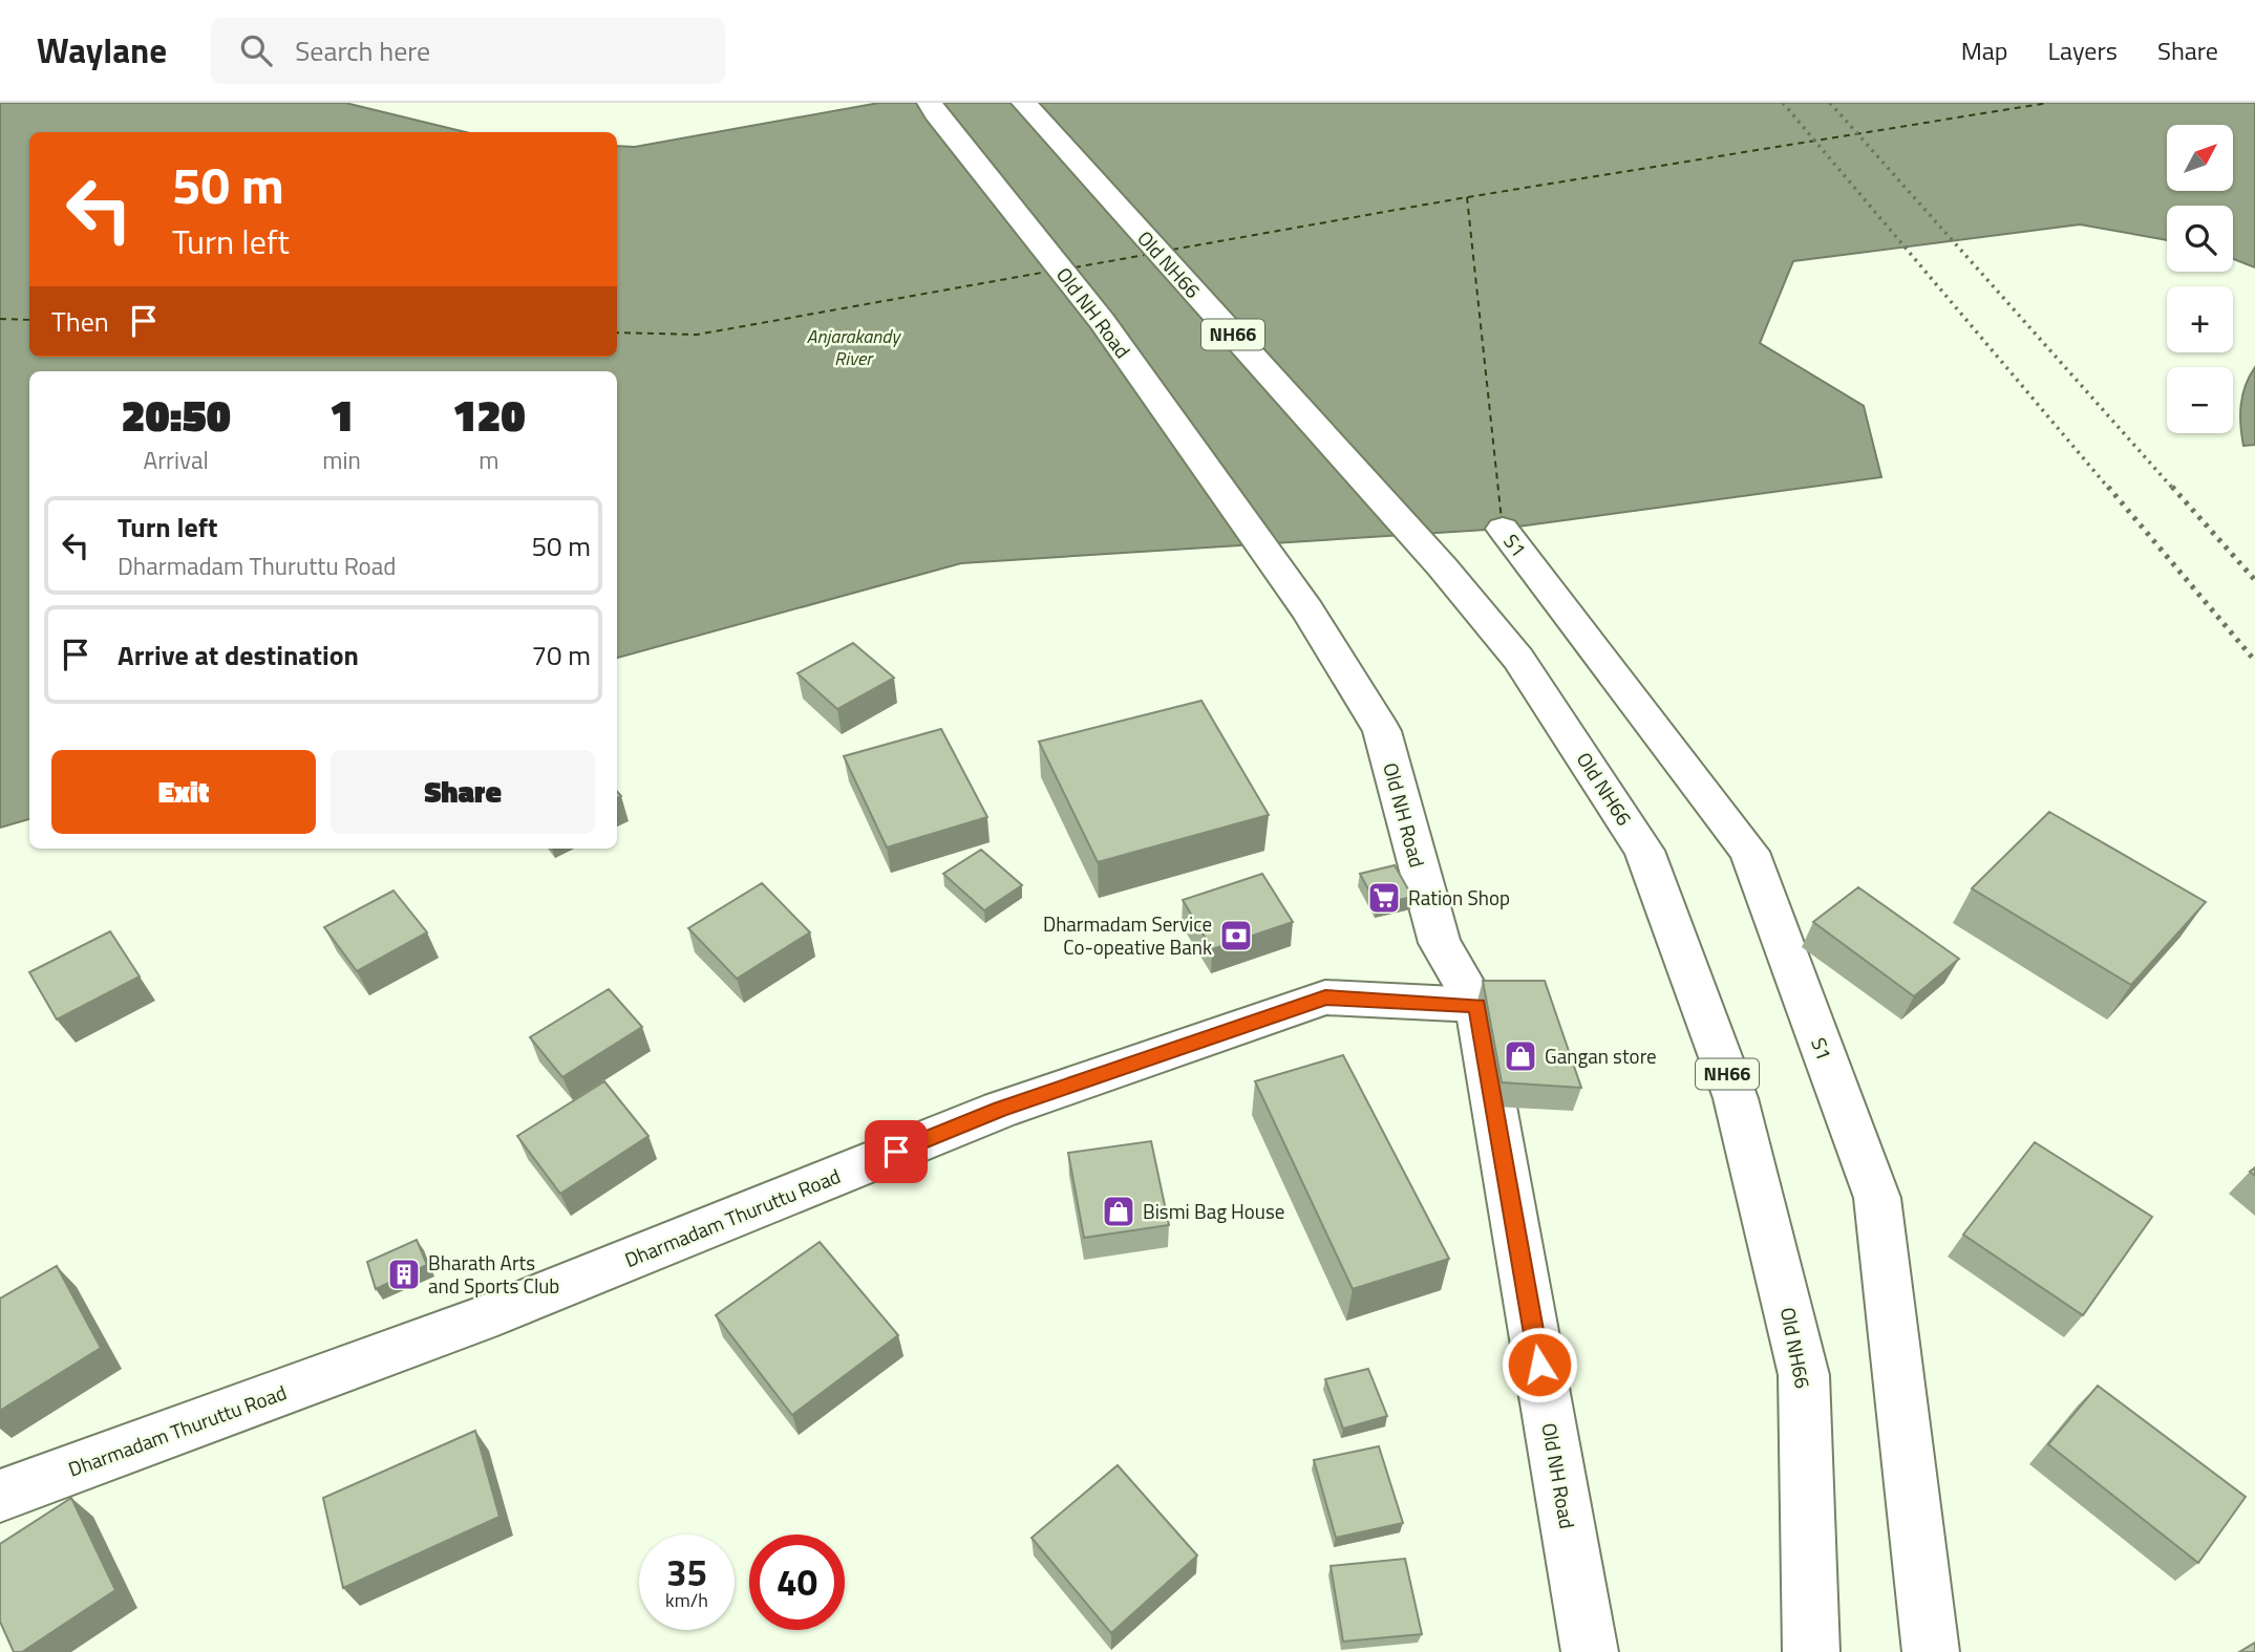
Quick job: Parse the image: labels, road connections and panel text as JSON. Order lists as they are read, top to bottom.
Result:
{
  "streets": {
    "main road": [
      "Old NH66",
      "Old NH Road",
      "NH66",
      "S1",
      "Dharmadam Thuruttu Road"
    ]
  },
  "crossings": [
    ["Old NH Road", "Dharmadam Thuruttu Road"]
  ],
  "water": ["Anjarakandy River"],
  "places": {
    "supermarket": ["Ration Shop"],
    "bank": ["Dharmadam Service Co-opeative Bank"],
    "shop": ["Gangan store", "Bismi Bag House"],
    "building": ["Bharath Arts and Sports Club"]
  },
  "north": "top right",
  "page": {
    "header": "Waylane",
    "search": "Search here",
    "nav": ["Map", "Layers", "Share"],
    "map_buttons": ["+", "−"],
    "turn": ["50 m", "Turn left"],
    "then": "Then",
    "eta": [
      "20:50",
      "Arrival",
      "1",
      "min",
      "120",
      "m"
    ],
    "list": [
      {
        "name": "Turn left",
        "note": "Dharmadam Thuruttu Road",
        "value": "50 m"
      },
      {
        "name": "Arrive at destination",
        "value": "70 m"
      }
    ],
    "buttons": ["Exit", "Share"],
    "speed": "35 km/h",
    "limit": "40"
  }
}
